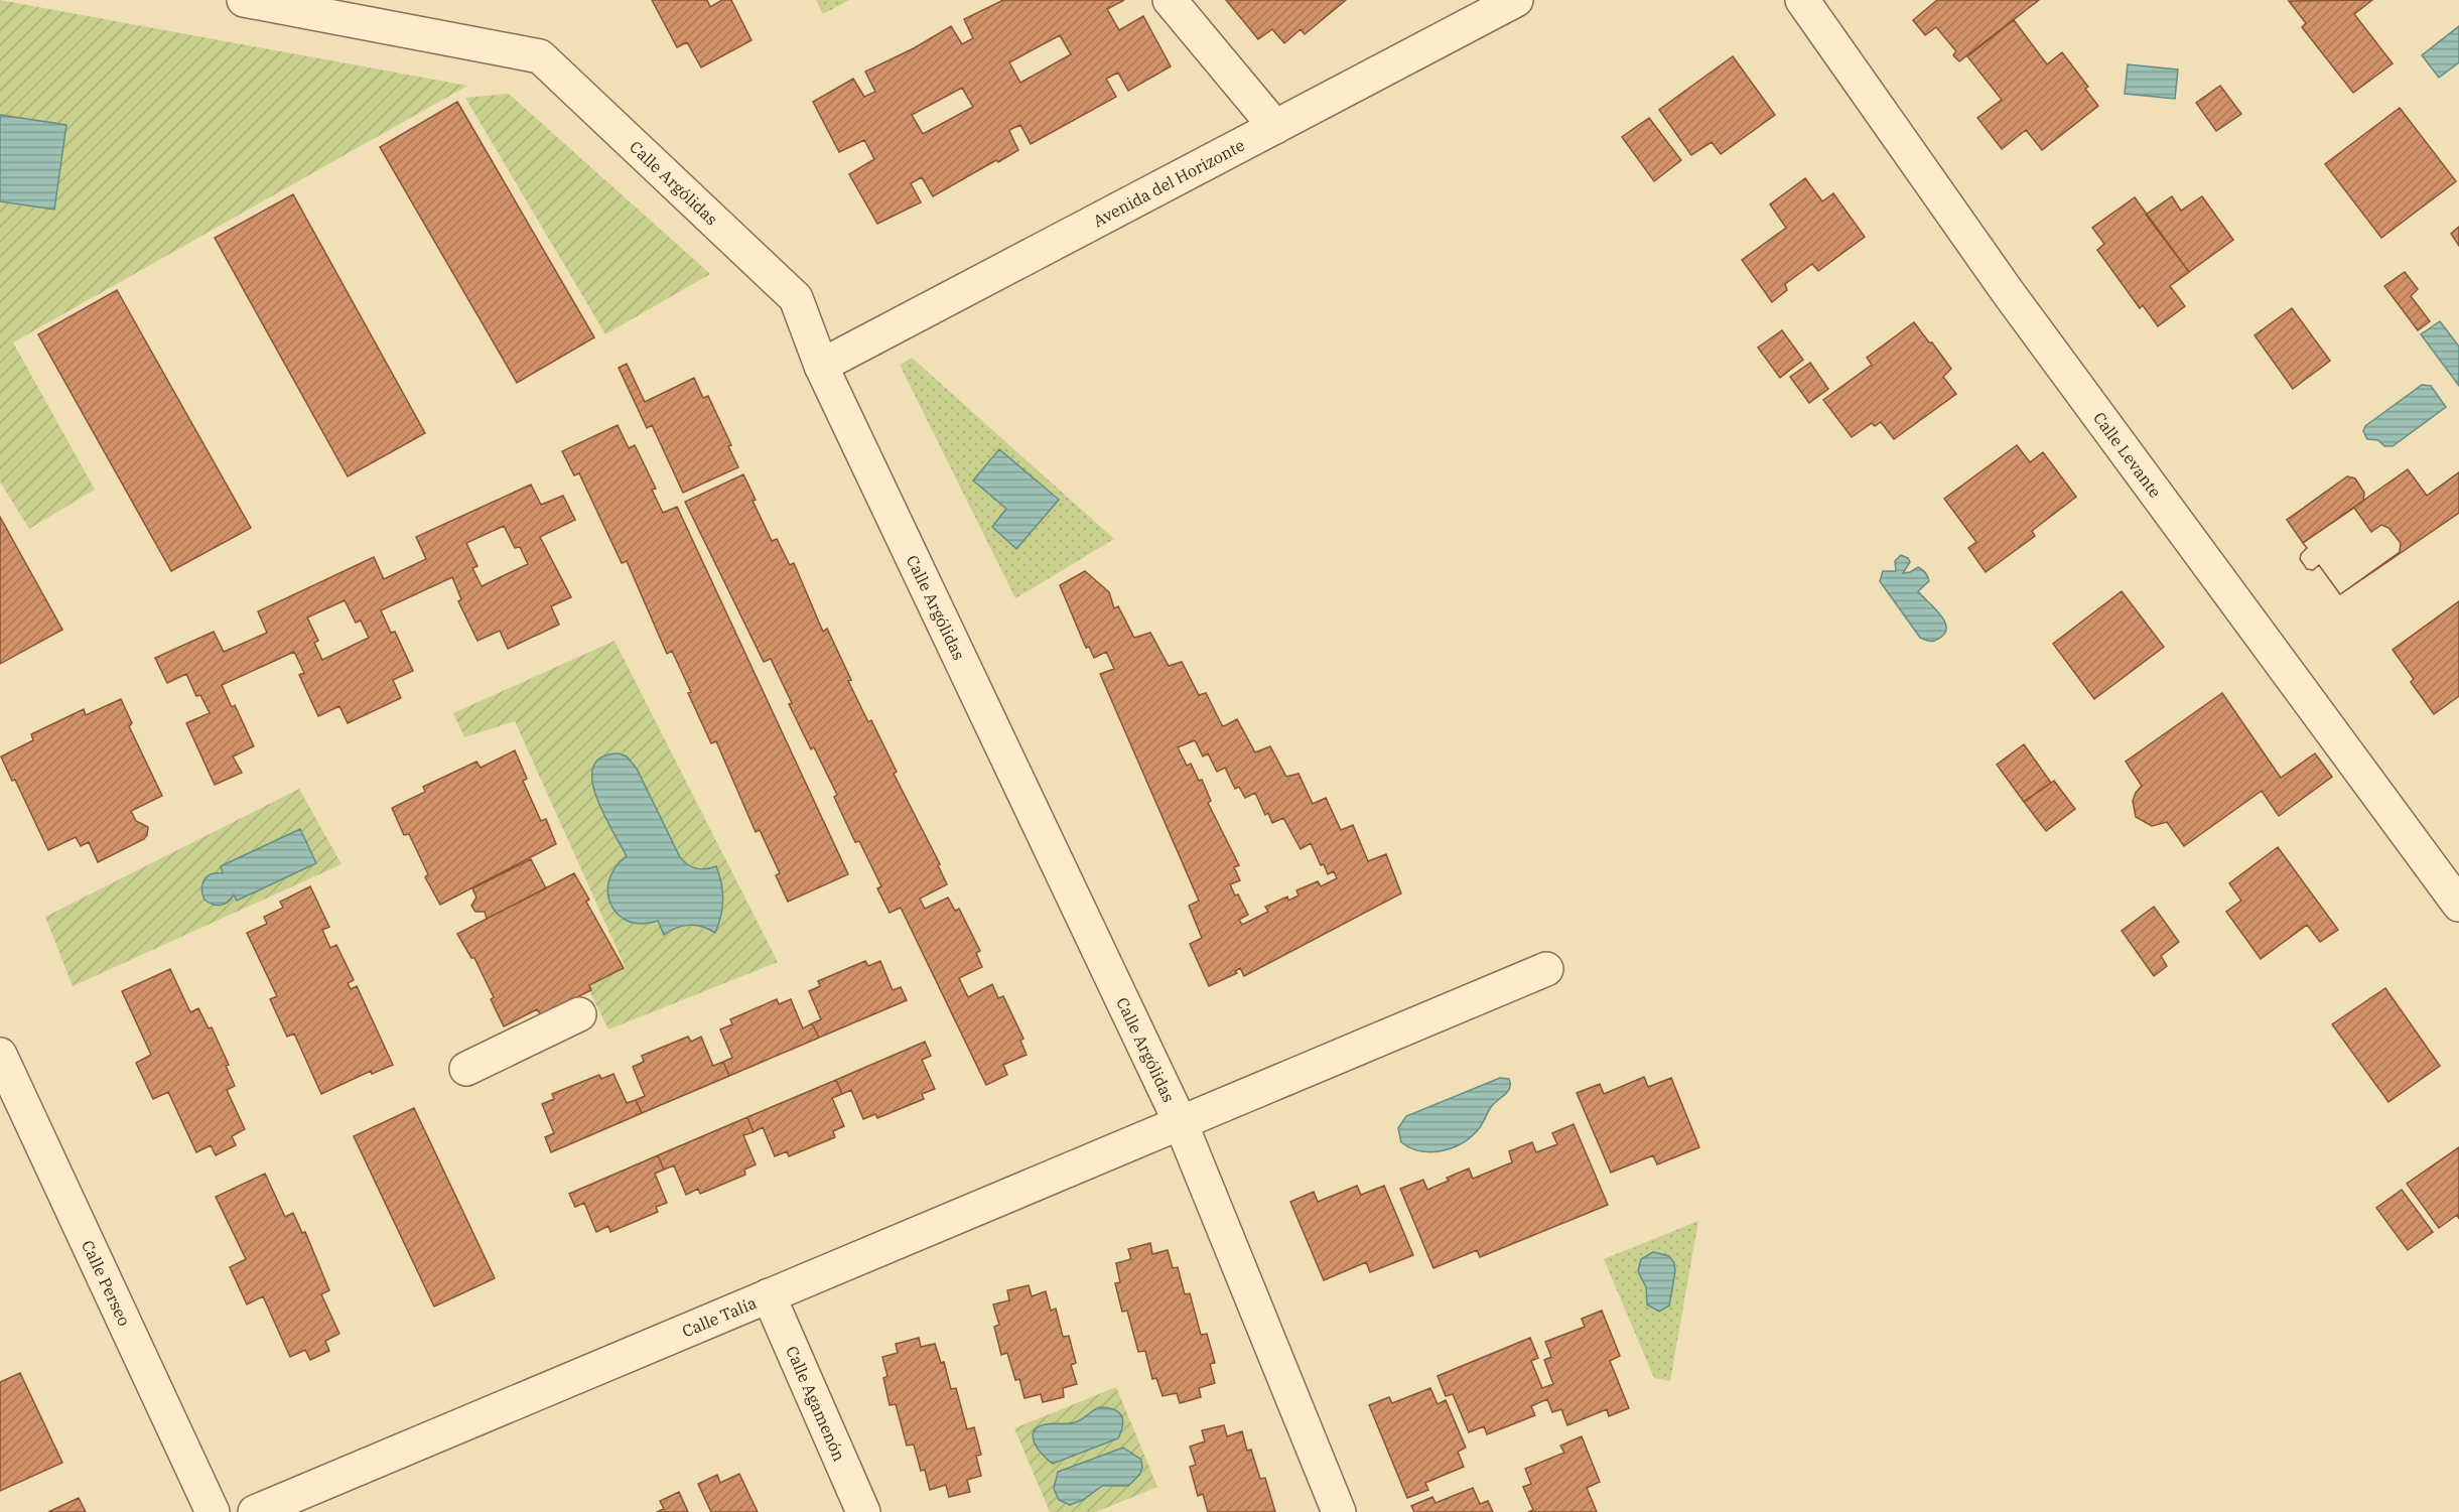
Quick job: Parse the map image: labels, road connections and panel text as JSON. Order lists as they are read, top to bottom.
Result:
{
  "streets": {
    "street": [
      "Calle Argólidas",
      "Avenida del Horizonte",
      "Calle Levante",
      "Calle Perseo",
      "Calle Talía",
      "Calle Agamenón"
    ]
  },
  "crossings": [
    ["Calle Argólidas", "Avenida del Horizonte"],
    ["Calle Argólidas", "Calle Talía"],
    ["Calle Talía", "Calle Agamenón"]
  ]
}
